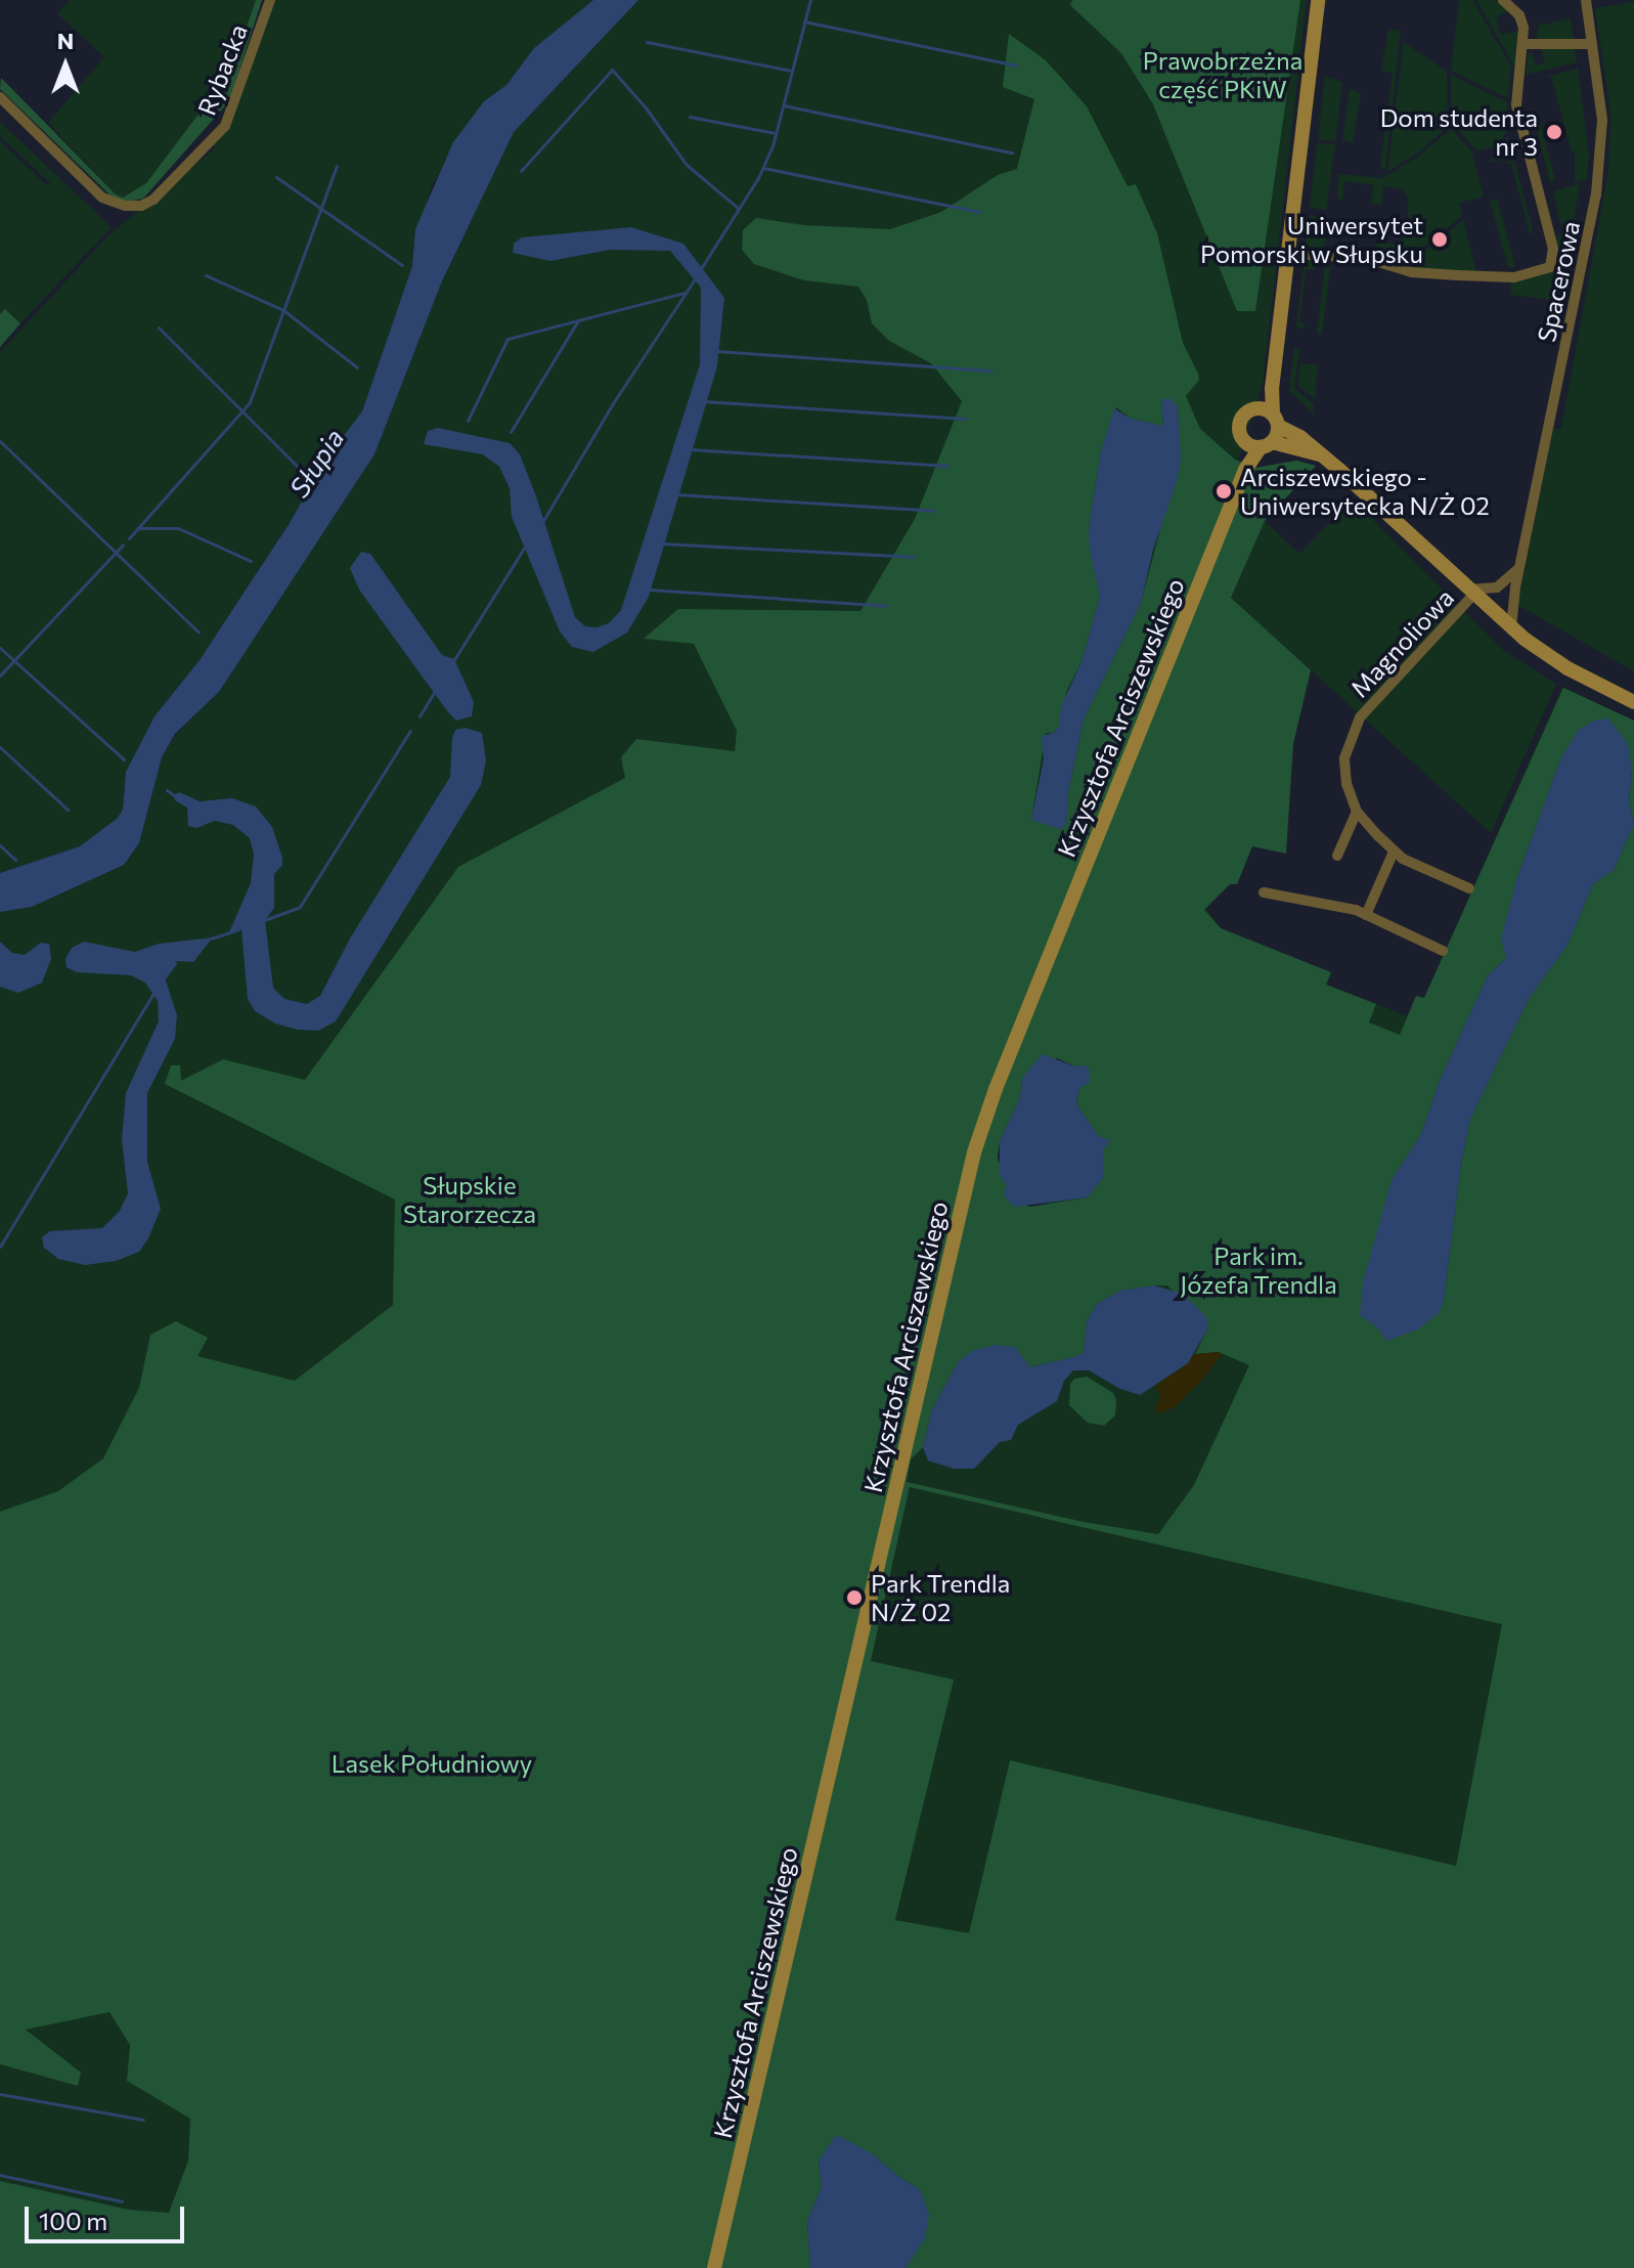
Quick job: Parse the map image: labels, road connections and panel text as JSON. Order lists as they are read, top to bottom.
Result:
{
  "streets": {
    "street": [
      "Rybacka",
      "Spacerowa",
      "Magnoliowa",
      "Krzysztofa Arciszewskiego"
    ]
  },
  "water": ["Słupia"],
  "parks": [
    "Prawobrzeżna część PKiW",
    "Słupskie Starorzecza",
    "Park im. Józefa Trendla",
    "Lasek Południowy"
  ],
  "places": [
    "Dom studenta nr 3",
    "Uniwersytet Pomorski w Słupsku",
    "Arciszewskiego - Uniwersytecka N/Ż 02",
    "Park Trendla N/Ż 02"
  ],
  "scale_bar": "100 m",
  "north": "top"
}
